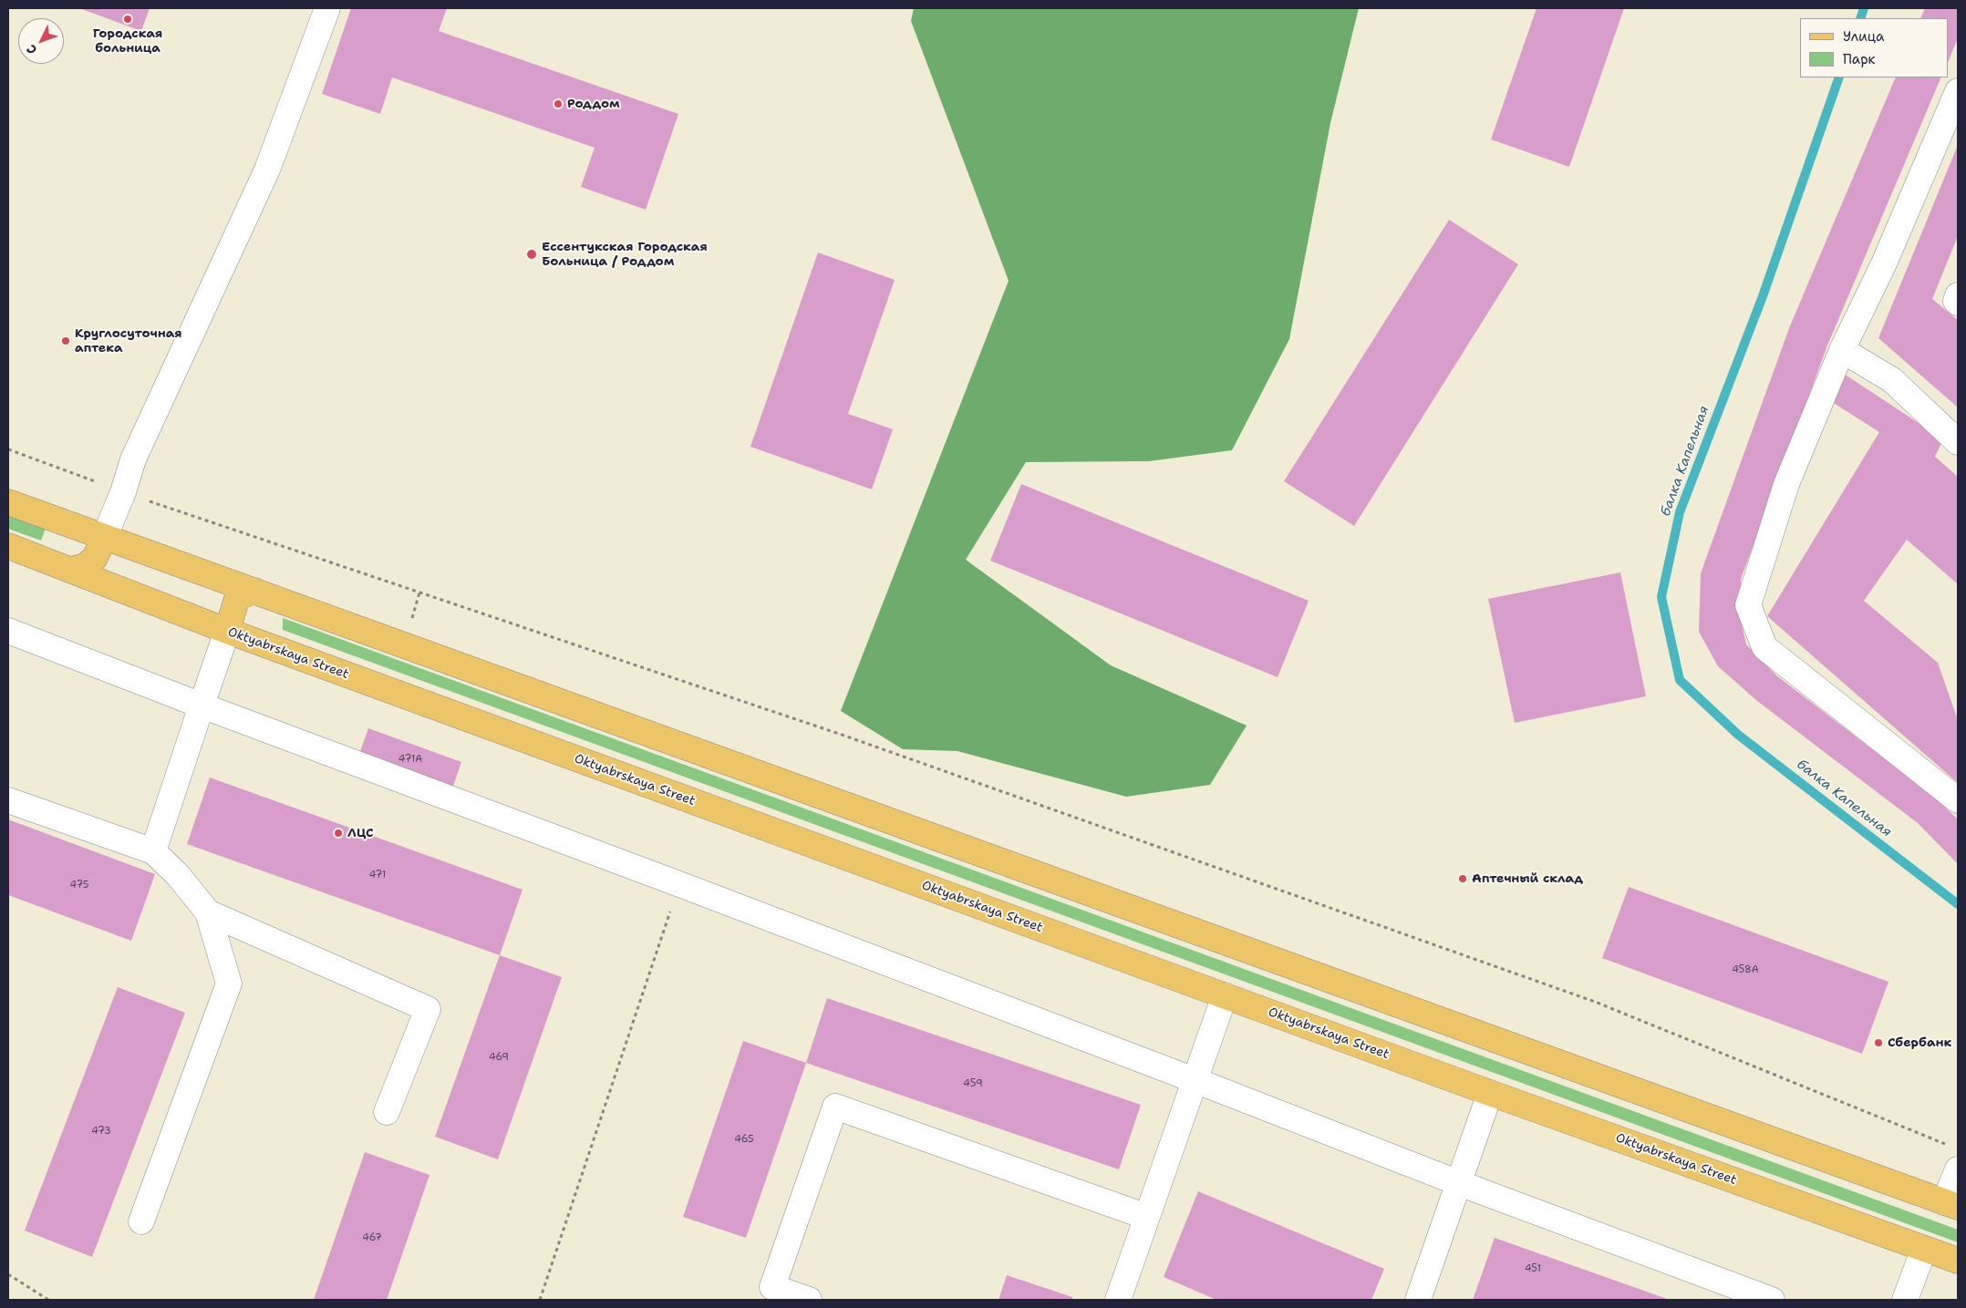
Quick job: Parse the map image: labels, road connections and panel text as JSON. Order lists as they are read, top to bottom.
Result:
{
  "streets": {
    "main road": ["Oktyabrskaya Street"]
  },
  "water": ["балка Капельная"],
  "places": [
    "Городская больница",
    "Роддом",
    "Ессентукская Городская Больница / Роддом",
    "Круглосуточная аптека",
    "ЛЦС",
    "Аптечный склад",
    "Сбербанк"
  ],
  "house_numbers": [
    "471А",
    "471",
    "475",
    "458А",
    "469",
    "459",
    "473",
    "465",
    "467",
    "451"
  ],
  "legend": ["Улица", "Парк"],
  "north": "bottom left"
}
